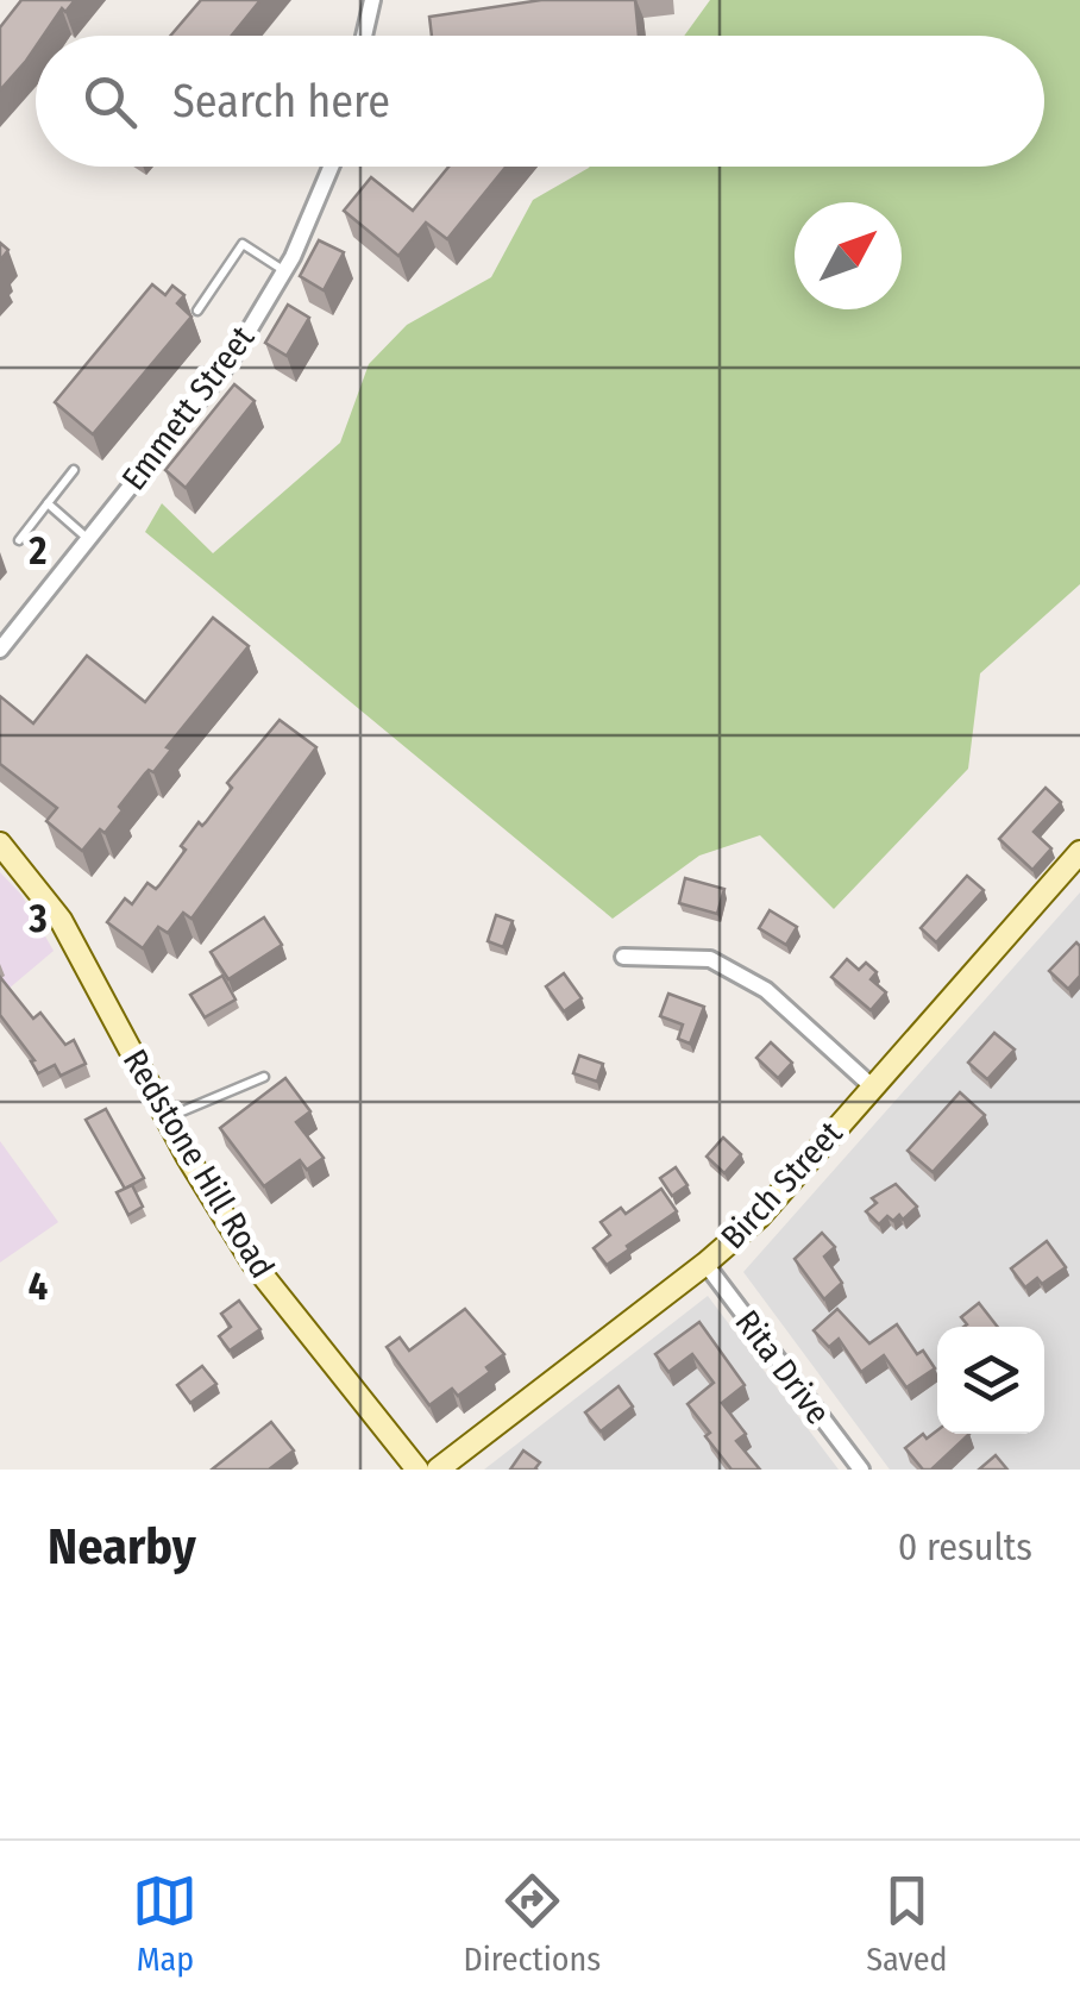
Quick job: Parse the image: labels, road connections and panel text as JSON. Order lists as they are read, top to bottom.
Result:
{
  "streets": {
    "main road": ["Redstone Hill Road", "Birch Street"],
    "street": ["Emmett Street", "Rita Drive"]
  },
  "crossings": [
    ["Birch Street", "Rita Drive"]
  ],
  "north": "top right",
  "page": {
    "search": "Search here",
    "heading": ["Nearby", "0 results"],
    "nav": ["Map", "Directions", "Saved"]
  },
  "grid": {
    "rows": ["2", "3", "4"]
  }
}
